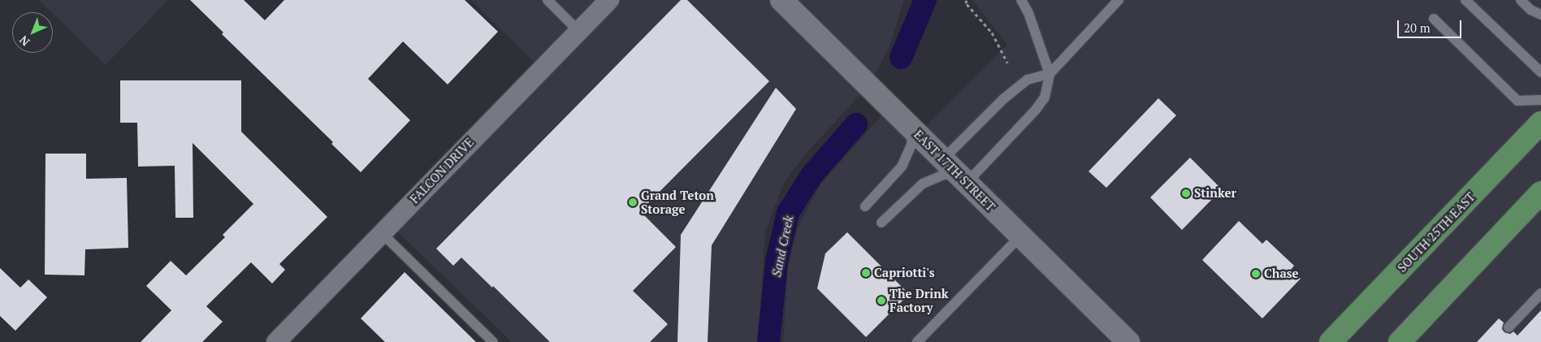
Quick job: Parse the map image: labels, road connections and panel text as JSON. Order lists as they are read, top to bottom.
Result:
{
  "streets": {
    "main road": ["EAST 17TH STREET", "SOUTH 25TH EAST"],
    "street": ["FALCON DRIVE"]
  },
  "water": ["Sand Creek"],
  "places": [
    "Stinker",
    "Grand Teton Storage",
    "Capriotti's",
    "Chase",
    "The Drink Factory"
  ],
  "scale_bar": "20 m",
  "north": "bottom left"
}
